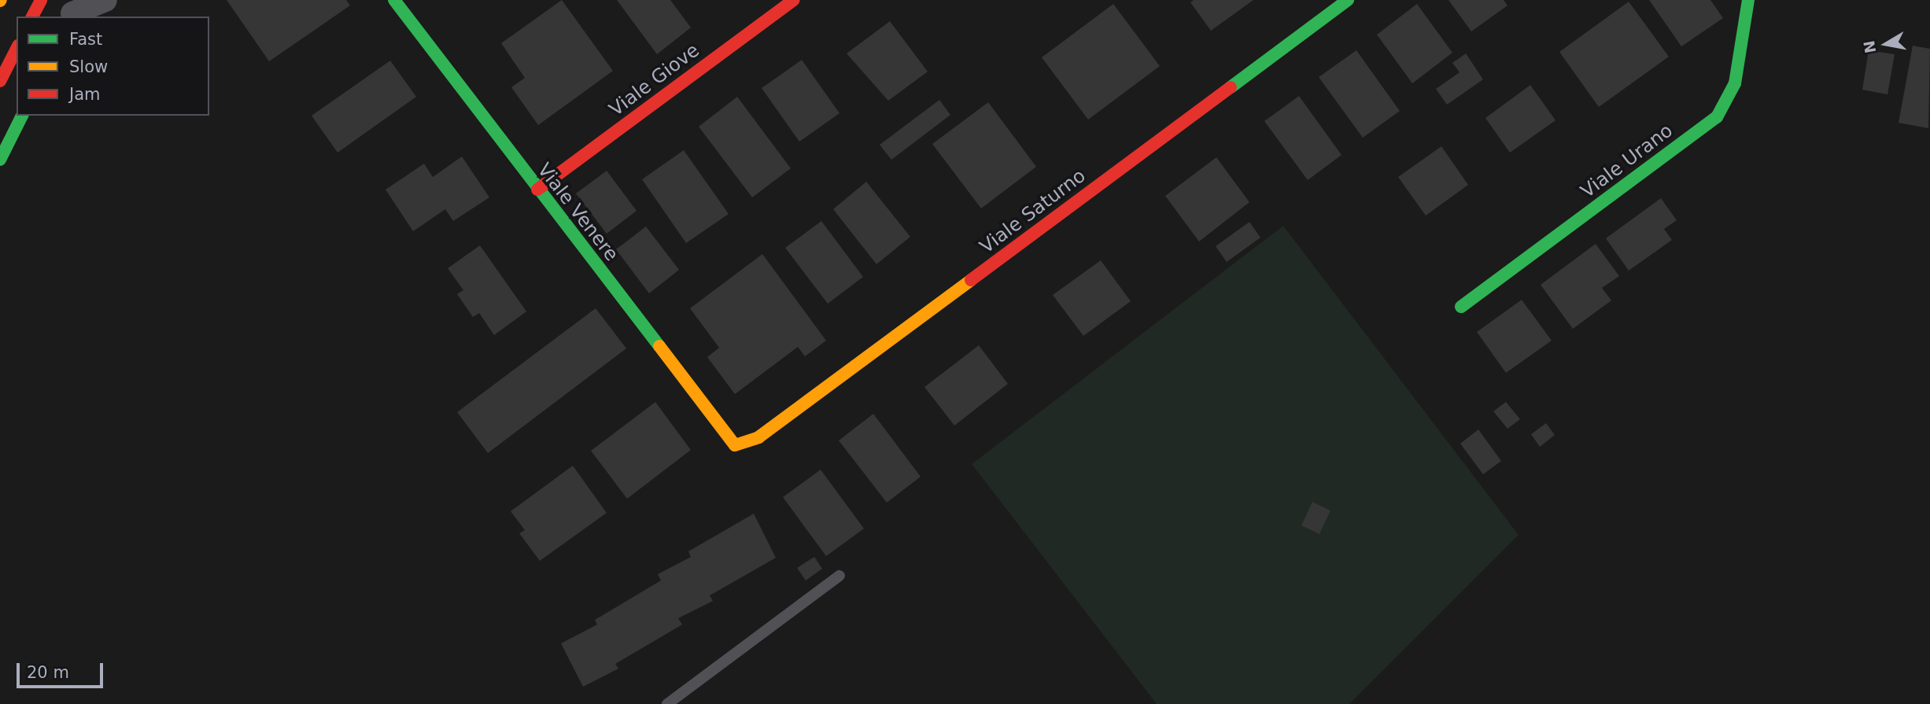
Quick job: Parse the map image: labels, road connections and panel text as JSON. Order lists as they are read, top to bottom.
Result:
{
  "streets": {
    "street": [
      "Viale Giove",
      "Viale Urano",
      "Viale Saturno",
      "Viale Venere"
    ]
  },
  "crossings": [
    ["Viale Giove", "Viale Venere"],
    ["Viale Saturno", "Viale Venere"]
  ],
  "legend": ["Fast", "Slow", "Jam"],
  "scale_bar": "20 m",
  "north": "left"
}
